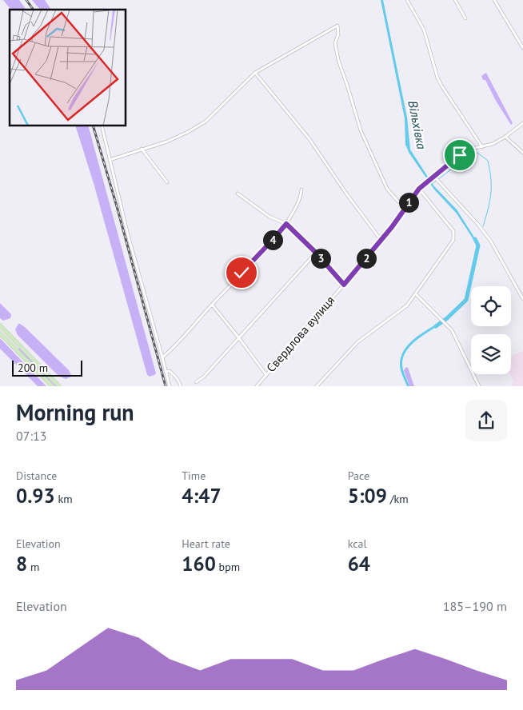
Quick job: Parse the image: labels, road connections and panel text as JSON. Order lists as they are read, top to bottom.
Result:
{
  "streets": {
    "street": ["Свердлова вулиця"]
  },
  "water": ["Вільхівка"],
  "scale_bar": "200 m",
  "page": {
    "pins": [
      "1",
      "4",
      "2",
      "3"
    ],
    "scale": "200 m",
    "heading": ["Morning run", "07:13"],
    "stats": [
      ["Distance", "0.93 km"],
      ["Time", "4:47"],
      ["Pace", "5:09 /km"],
      ["Elevation", "8 m"],
      ["Heart rate", "160 bpm"],
      ["kcal", "64"]
    ],
    "chart": ["Elevation", "185–190 m"]
  }
}
